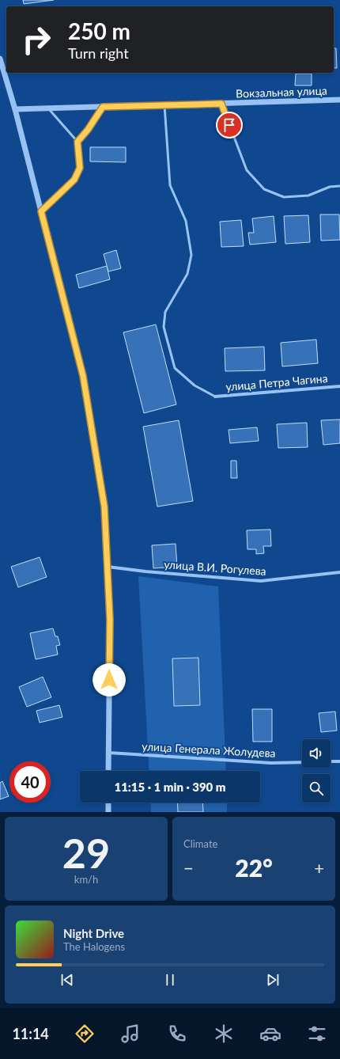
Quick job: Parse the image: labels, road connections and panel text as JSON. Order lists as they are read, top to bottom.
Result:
{
  "streets": {
    "street": [
      "Вокзальная улица",
      "улица Петра Чагина",
      "улица В.И. Рогулева",
      "улица Генерала Жолудева"
    ]
  },
  "page": {
    "turn": ["250 m", "Turn right"],
    "limit": "40",
    "trip": "11:15 · 1 min · 390 m",
    "tile": [
      ["29", "km/h"],
      "Climate"
    ],
    "heat": ["−", "22°", "+"],
    "song": ["Night Drive", "The Halogens"],
    "tabs": "11:14"
  }
}
